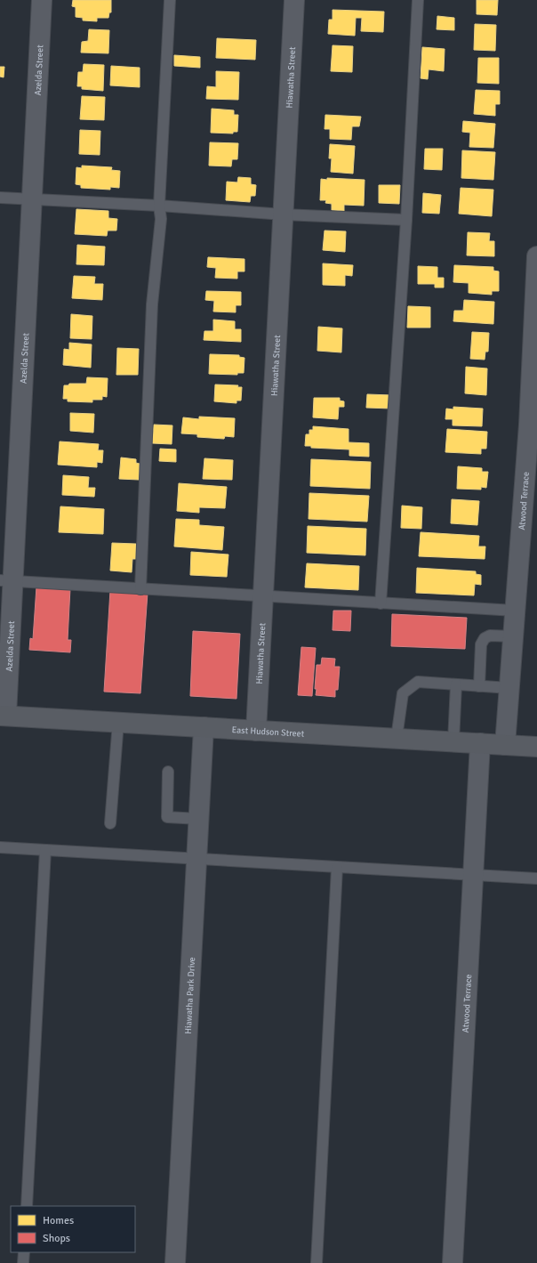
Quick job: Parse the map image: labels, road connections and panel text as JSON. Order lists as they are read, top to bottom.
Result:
{
  "streets": {
    "main road": ["East Hudson Street"],
    "street": [
      "Azelda Street",
      "Hiawatha Street",
      "Atwood Terrace",
      "Hiawatha Park Drive"
    ]
  },
  "crossings": [
    ["Azelda Street", "East Hudson Street"],
    ["Hiawatha Street", "East Hudson Street"],
    ["Atwood Terrace", "East Hudson Street"],
    ["East Hudson Street", "Hiawatha Park Drive"]
  ],
  "legend": ["Homes", "Shops"]
}
